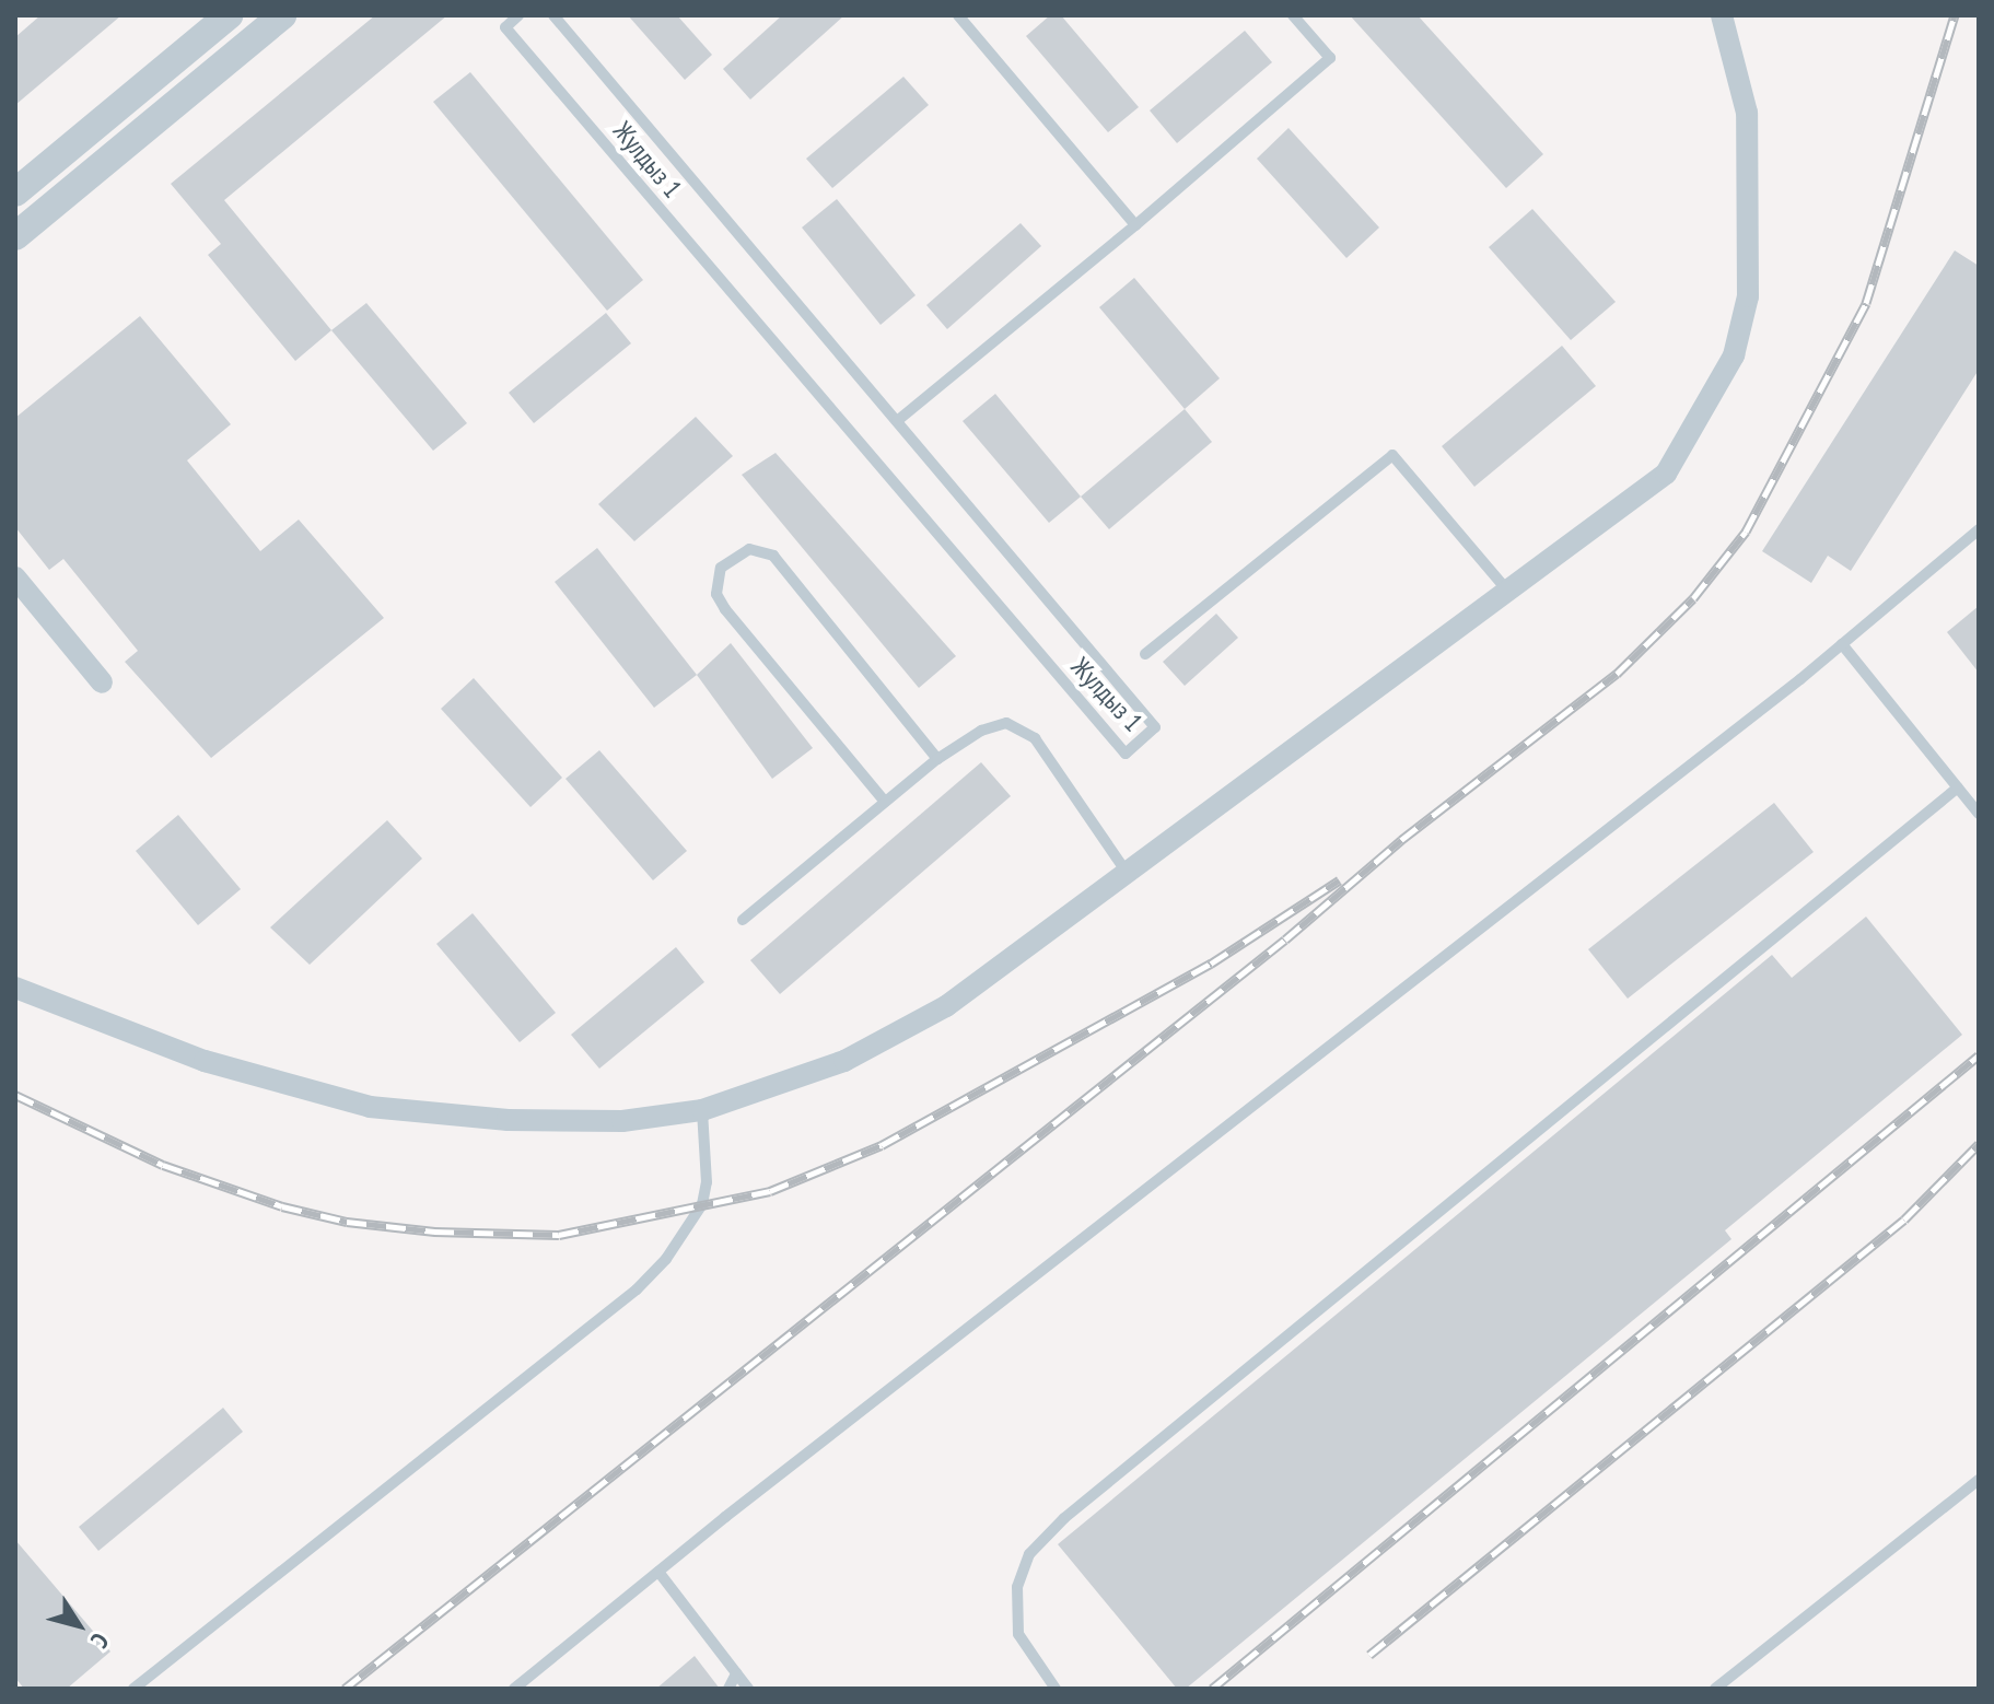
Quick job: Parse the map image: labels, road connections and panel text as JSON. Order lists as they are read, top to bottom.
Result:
{
  "streets": {
    "lane": ["Жулдыз 1"]
  },
  "north": "bottom right"
}
